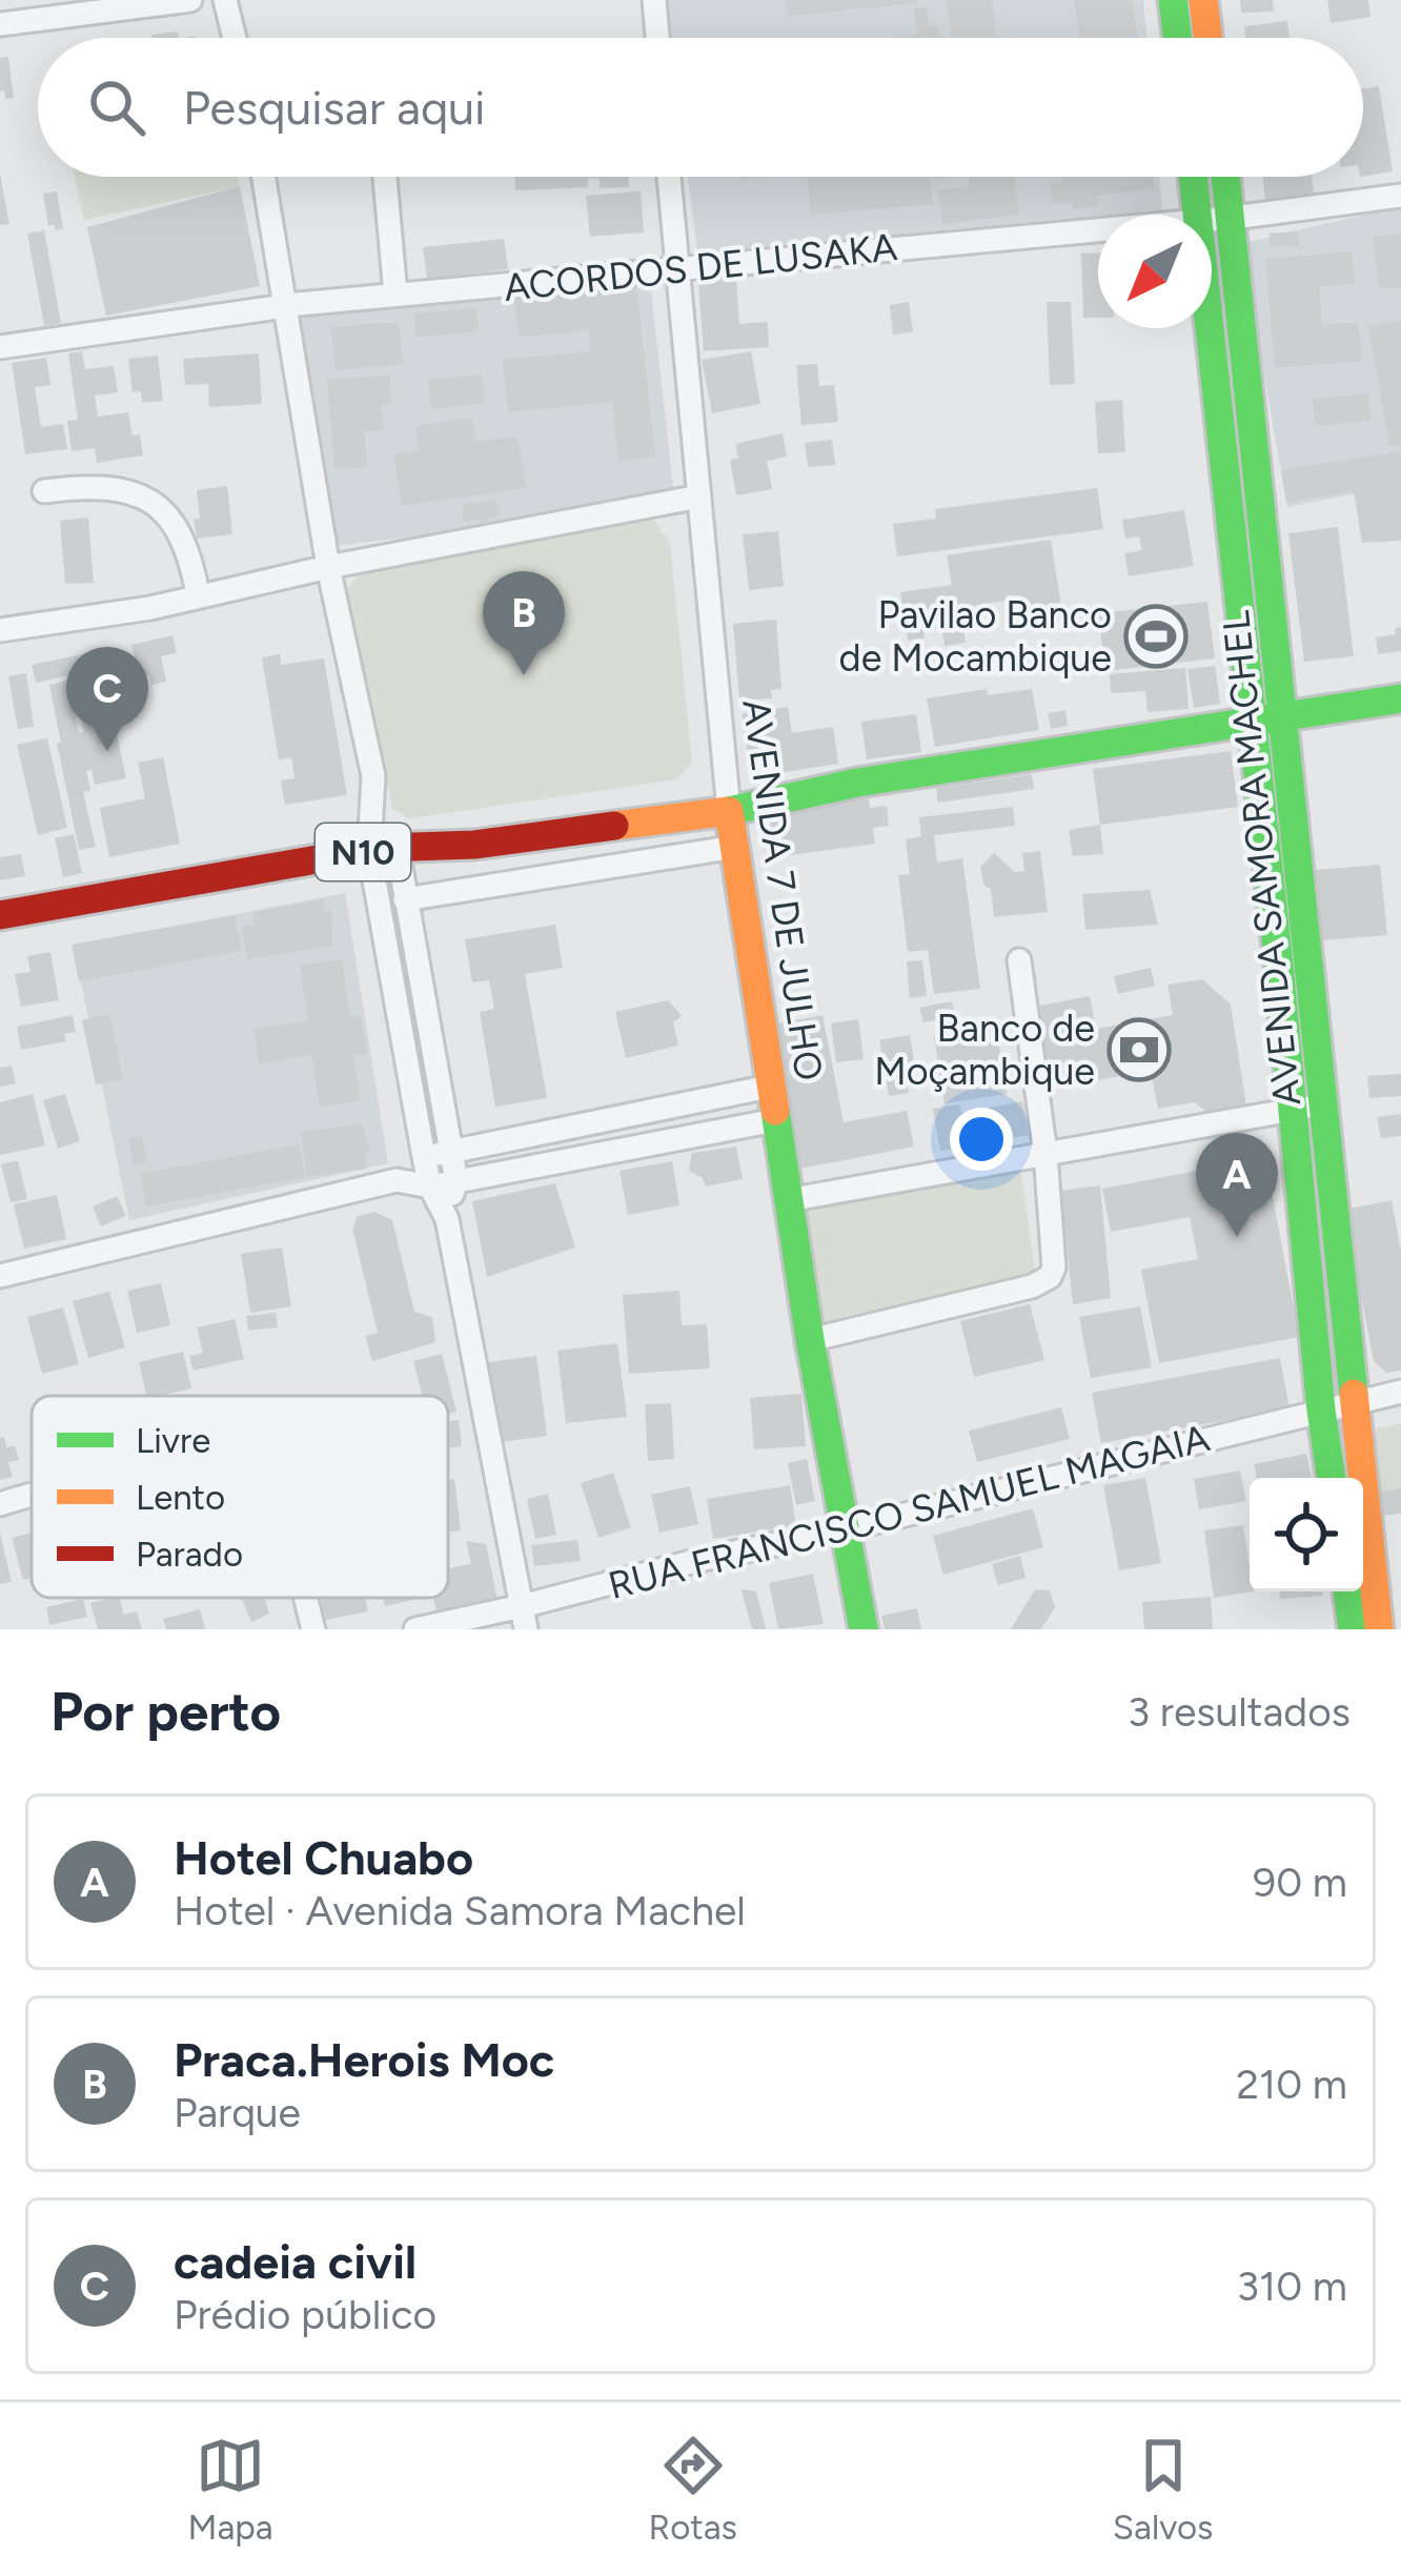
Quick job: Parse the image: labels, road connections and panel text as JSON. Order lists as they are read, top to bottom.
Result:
{
  "streets": {
    "street": [
      "ACORDOS DE LUSAKA",
      "N10",
      "AVENIDA SAMORA MACHEL",
      "AVENIDA 7 DE JULHO",
      "RUA FRANCISCO SAMUEL MAGAIA"
    ]
  },
  "crossings": [
    ["ACORDOS DE LUSAKA", "AVENIDA SAMORA MACHEL"],
    ["ACORDOS DE LUSAKA", "AVENIDA 7 DE JULHO"],
    ["N10", "AVENIDA 7 DE JULHO"],
    ["AVENIDA SAMORA MACHEL", "RUA FRANCISCO SAMUEL MAGAIA"],
    ["AVENIDA 7 DE JULHO", "RUA FRANCISCO SAMUEL MAGAIA"]
  ],
  "places": {
    "sports": ["Pavilao Banco de Mocambique"],
    "bank": ["Banco de Moçambique"]
  },
  "legend": ["Livre", "Lento", "Parado"],
  "north": "bottom left",
  "page": {
    "search": "Pesquisar aqui",
    "pins": ["B", "C", "A"],
    "heading": ["Por perto", "3 resultados"],
    "list": [
      {
        "mark": "A",
        "name": "Hotel Chuabo",
        "note": "Hotel · Avenida Samora Machel",
        "value": "90 m"
      },
      {
        "mark": "B",
        "name": "Praca.Herois Moc",
        "note": "Parque",
        "value": "210 m"
      },
      {
        "mark": "C",
        "name": "cadeia civil",
        "note": "Prédio público",
        "value": "310 m"
      }
    ],
    "nav": ["Mapa", "Rotas", "Salvos"]
  }
}
